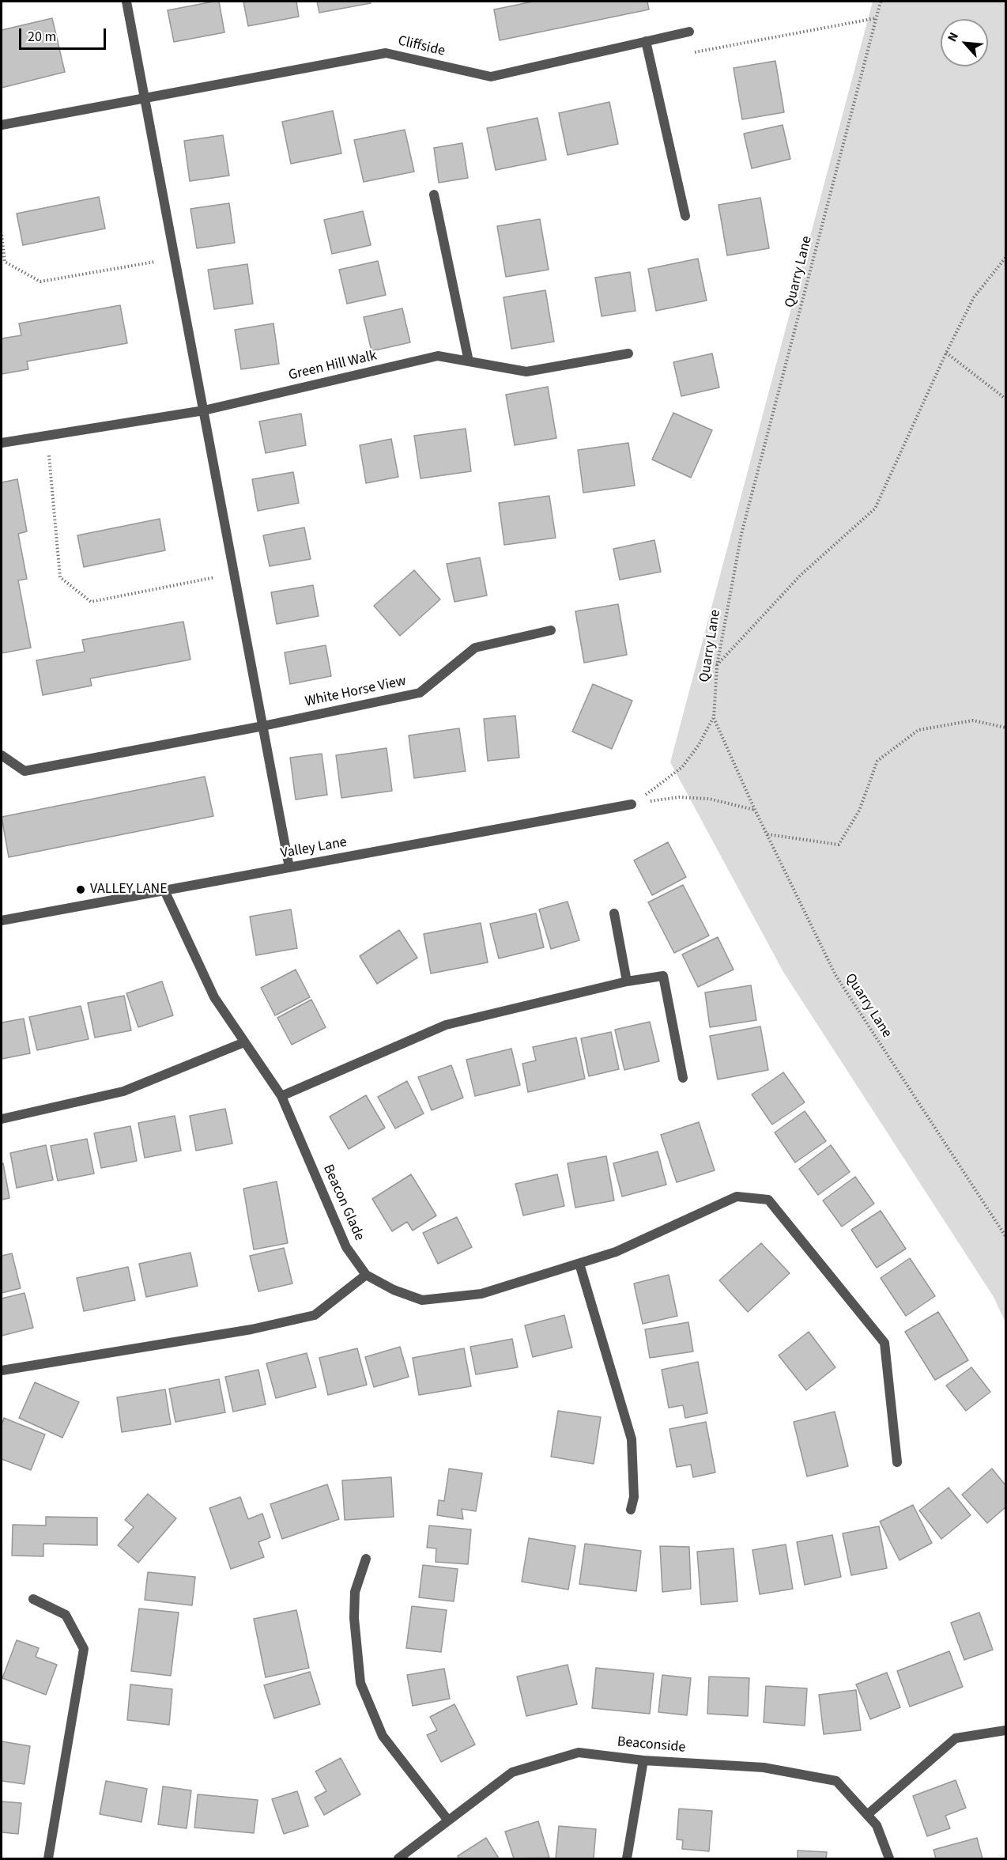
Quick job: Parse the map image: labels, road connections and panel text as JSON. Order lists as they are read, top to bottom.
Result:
{
  "streets": {
    "street": [
      "Cliffside",
      "Green Hill Walk",
      "White Horse View",
      "Valley Lane",
      "Beacon Glade",
      "Beaconside"
    ],
    "path": ["Quarry Lane"]
  },
  "crossings": [
    ["Valley Lane", "Beacon Glade"]
  ],
  "places": ["VALLEY LANE"],
  "scale_bar": "20 m",
  "north": "top left"
}
